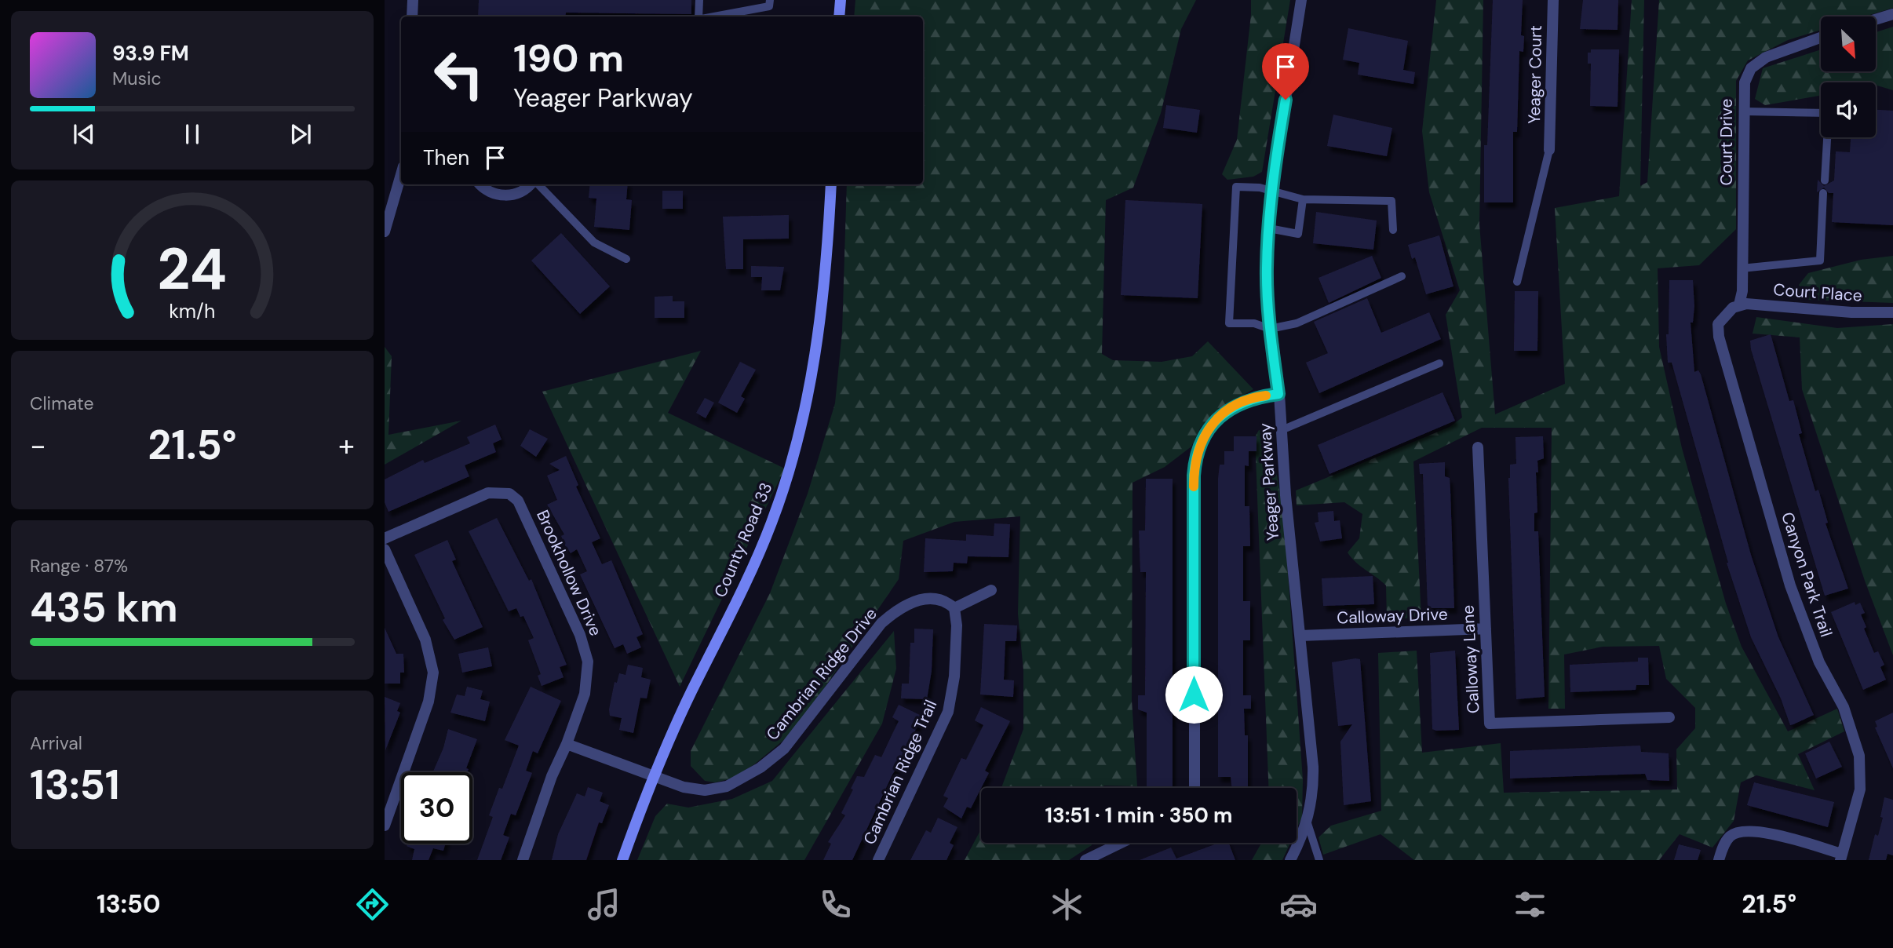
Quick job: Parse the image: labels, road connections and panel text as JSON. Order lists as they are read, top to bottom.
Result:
{
  "streets": {
    "street": [
      "Yeager Court",
      "Court Drive",
      "Court Place",
      "Yeager Parkway",
      "County Road 33",
      "Brookhollow Drive",
      "Canyon Park Trail",
      "Calloway Drive",
      "Calloway Lane",
      "Cambrian Ridge Drive",
      "Cambrian Ridge Trail"
    ]
  },
  "crossings": [
    ["Court Drive", "Court Place"],
    ["Court Drive", "Canyon Park Trail"],
    ["Court Place", "Canyon Park Trail"],
    ["Yeager Parkway", "Calloway Drive"],
    ["County Road 33", "Cambrian Ridge Drive"],
    ["Brookhollow Drive", "Cambrian Ridge Drive"],
    ["Calloway Drive", "Calloway Lane"],
    ["Cambrian Ridge Drive", "Cambrian Ridge Trail"]
  ],
  "north": "bottom right",
  "page": {
    "turn": ["190 m", "Yeager Parkway"],
    "song": ["93.9 FM", "Music"],
    "then": "Then",
    "tile": [
      "Climate",
      ["Range · 87%", "435 km"],
      ["Arrival", "13:51"]
    ],
    "heat": ["−", "21.5°", "+"],
    "limit": "30",
    "trip": "13:51 · 1 min · 350 m",
    "tabs": ["13:50", "21.5°"],
    "gauge": ["24", "km/h"]
  }
}
